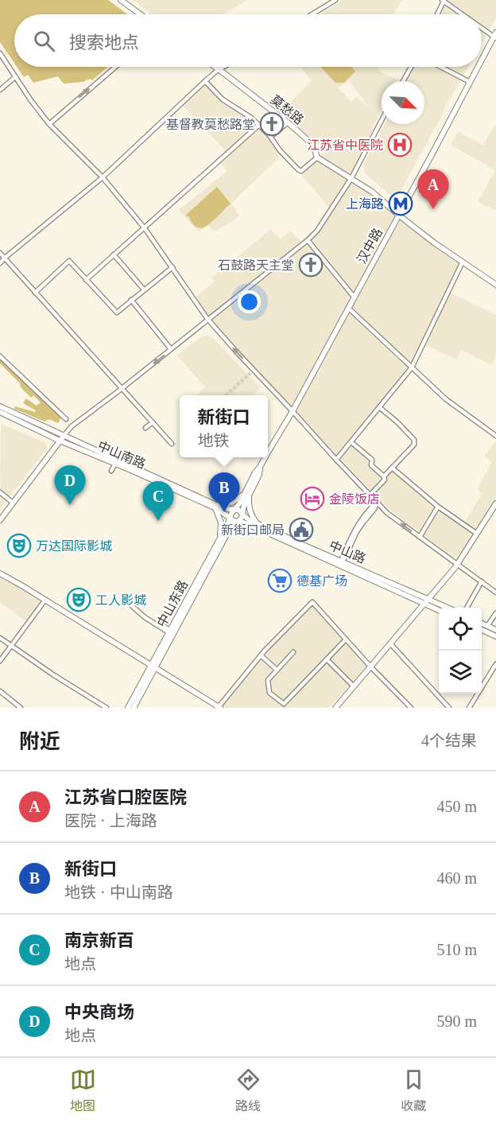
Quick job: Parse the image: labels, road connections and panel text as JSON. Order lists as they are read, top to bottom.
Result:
{
  "streets": {
    "main road": [
      "莫愁路",
      "汉中路",
      "中山南路",
      "中山路",
      "中山东路"
    ]
  },
  "crossings": [
    ["莫愁路", "汉中路"],
    ["汉中路", "中山南路"],
    ["汉中路", "中山路"],
    ["汉中路", "中山东路"],
    ["中山南路", "中山路"],
    ["中山南路", "中山东路"],
    ["中山路", "中山东路"]
  ],
  "places": {
    "church": ["基督教莫愁路堂", "石鼓路天主堂"],
    "hospital": ["江苏省中医院"],
    "metro station": ["上海路"],
    "hotel": ["金陵饭店"],
    "public building": ["新街口邮局"],
    "theatre": ["万达国际影城", "工人影城"],
    "supermarket": ["德基广场"]
  },
  "north": "bottom right",
  "page": {
    "search": "搜索地点",
    "pins": [
      "A",
      "D",
      "B",
      "C"
    ],
    "popup": ["新街口", "地铁"],
    "heading": ["附近", "4个结果"],
    "list": [
      {
        "mark": "A",
        "name": "江苏省口腔医院",
        "note": "医院 · 上海路",
        "value": "450 m"
      },
      {
        "mark": "B",
        "name": "新街口",
        "note": "地铁 · 中山南路",
        "value": "460 m"
      },
      {
        "mark": "C",
        "name": "南京新百",
        "note": "地点",
        "value": "510 m"
      },
      {
        "mark": "D",
        "name": "中央商场",
        "note": "地点",
        "value": "590 m"
      }
    ],
    "nav": ["地图", "路线", "收藏"]
  }
}
